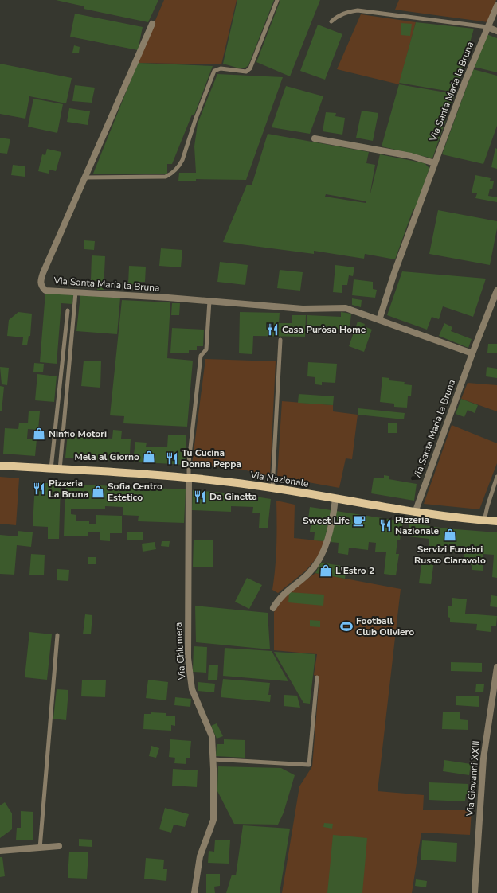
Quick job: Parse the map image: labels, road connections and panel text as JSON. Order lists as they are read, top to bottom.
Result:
{
  "streets": {
    "main road": ["Via Nazionale"],
    "street": ["Via Santa Maria la Bruna", "Via Chiumera", "Via Giovanni XXIII"]
  },
  "crossings": [
    ["Via Santa Maria la Bruna", "Via Nazionale"],
    ["Via Nazionale", "Via Chiumera"]
  ],
  "places": {
    "restaurant": [
      "Casa Puròsa Home",
      "Tu Cucina Donna Peppa",
      "Pizzeria La Bruna",
      "Da Ginetta",
      "Pizzeria Nazionale"
    ],
    "shop": [
      "Ninfio Motori",
      "Mela al Giorno",
      "Sofia Centro Estetico",
      "Servizi Funebri Russo Ciaravolo",
      "L'Estro 2"
    ],
    "cafe": ["Sweet Life"],
    "sports": ["Football Club Oliviero"]
  }
}
